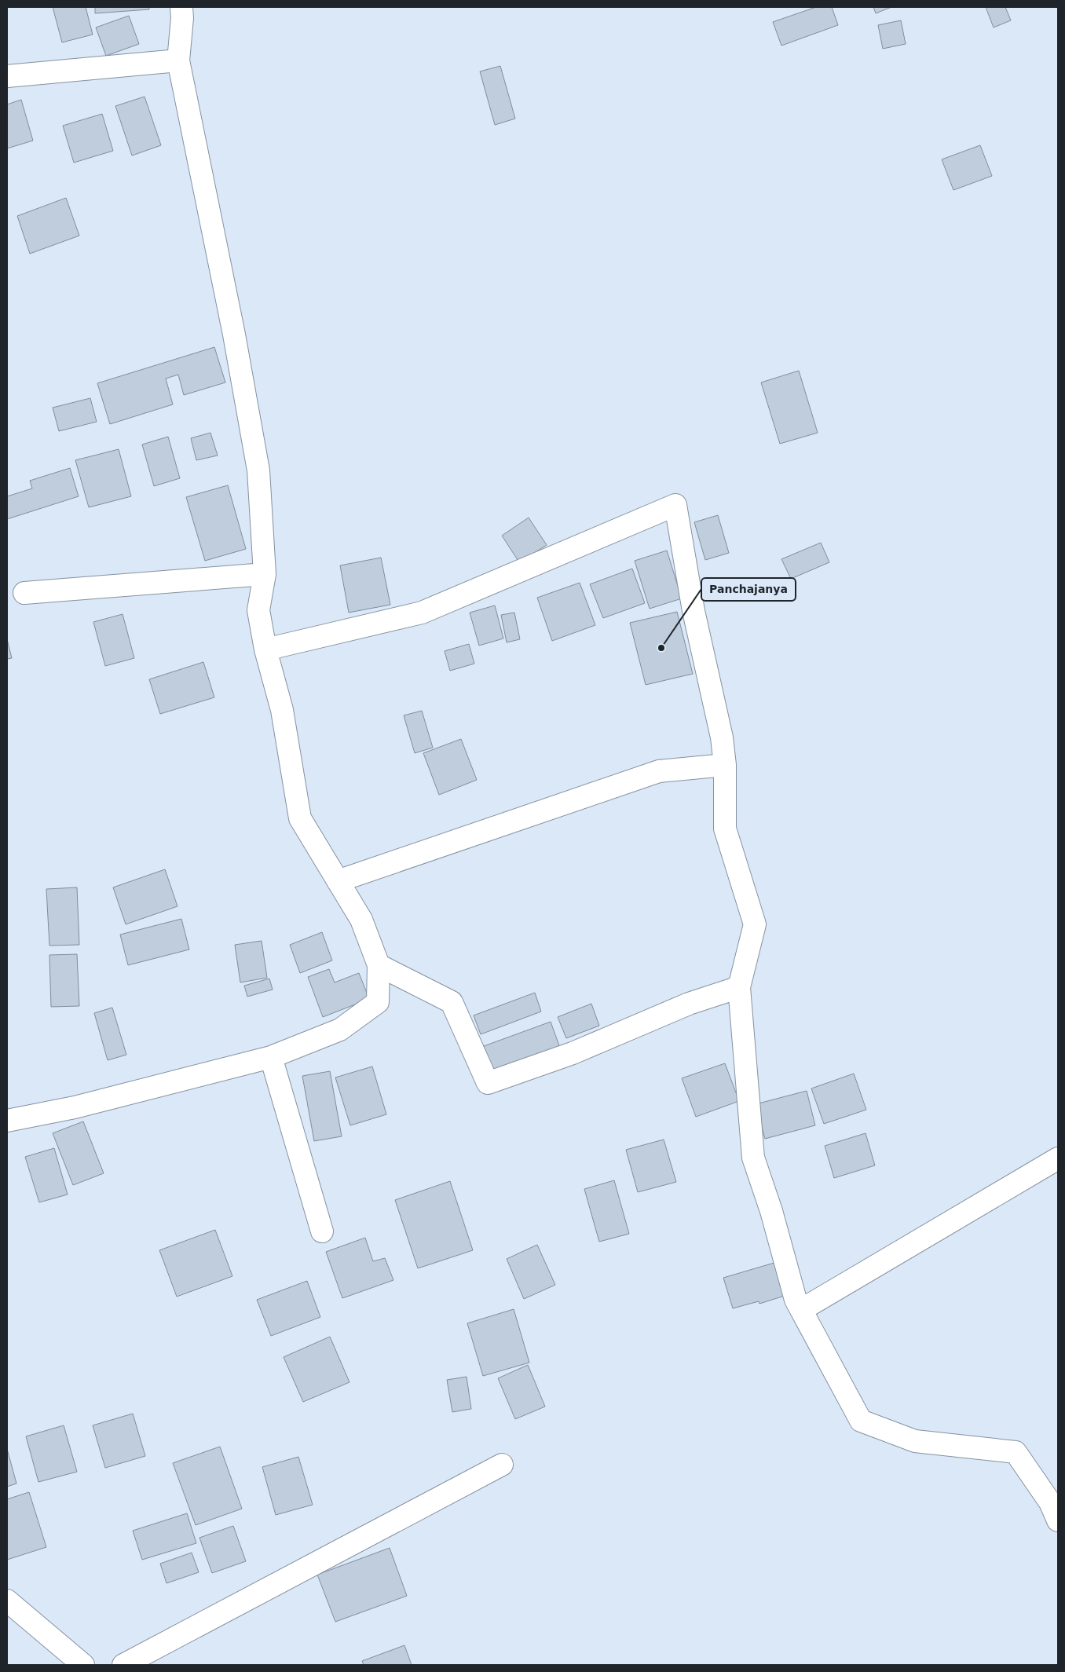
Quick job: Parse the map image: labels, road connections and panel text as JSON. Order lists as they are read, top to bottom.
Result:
{
  "places": ["Panchajanya"]
}
